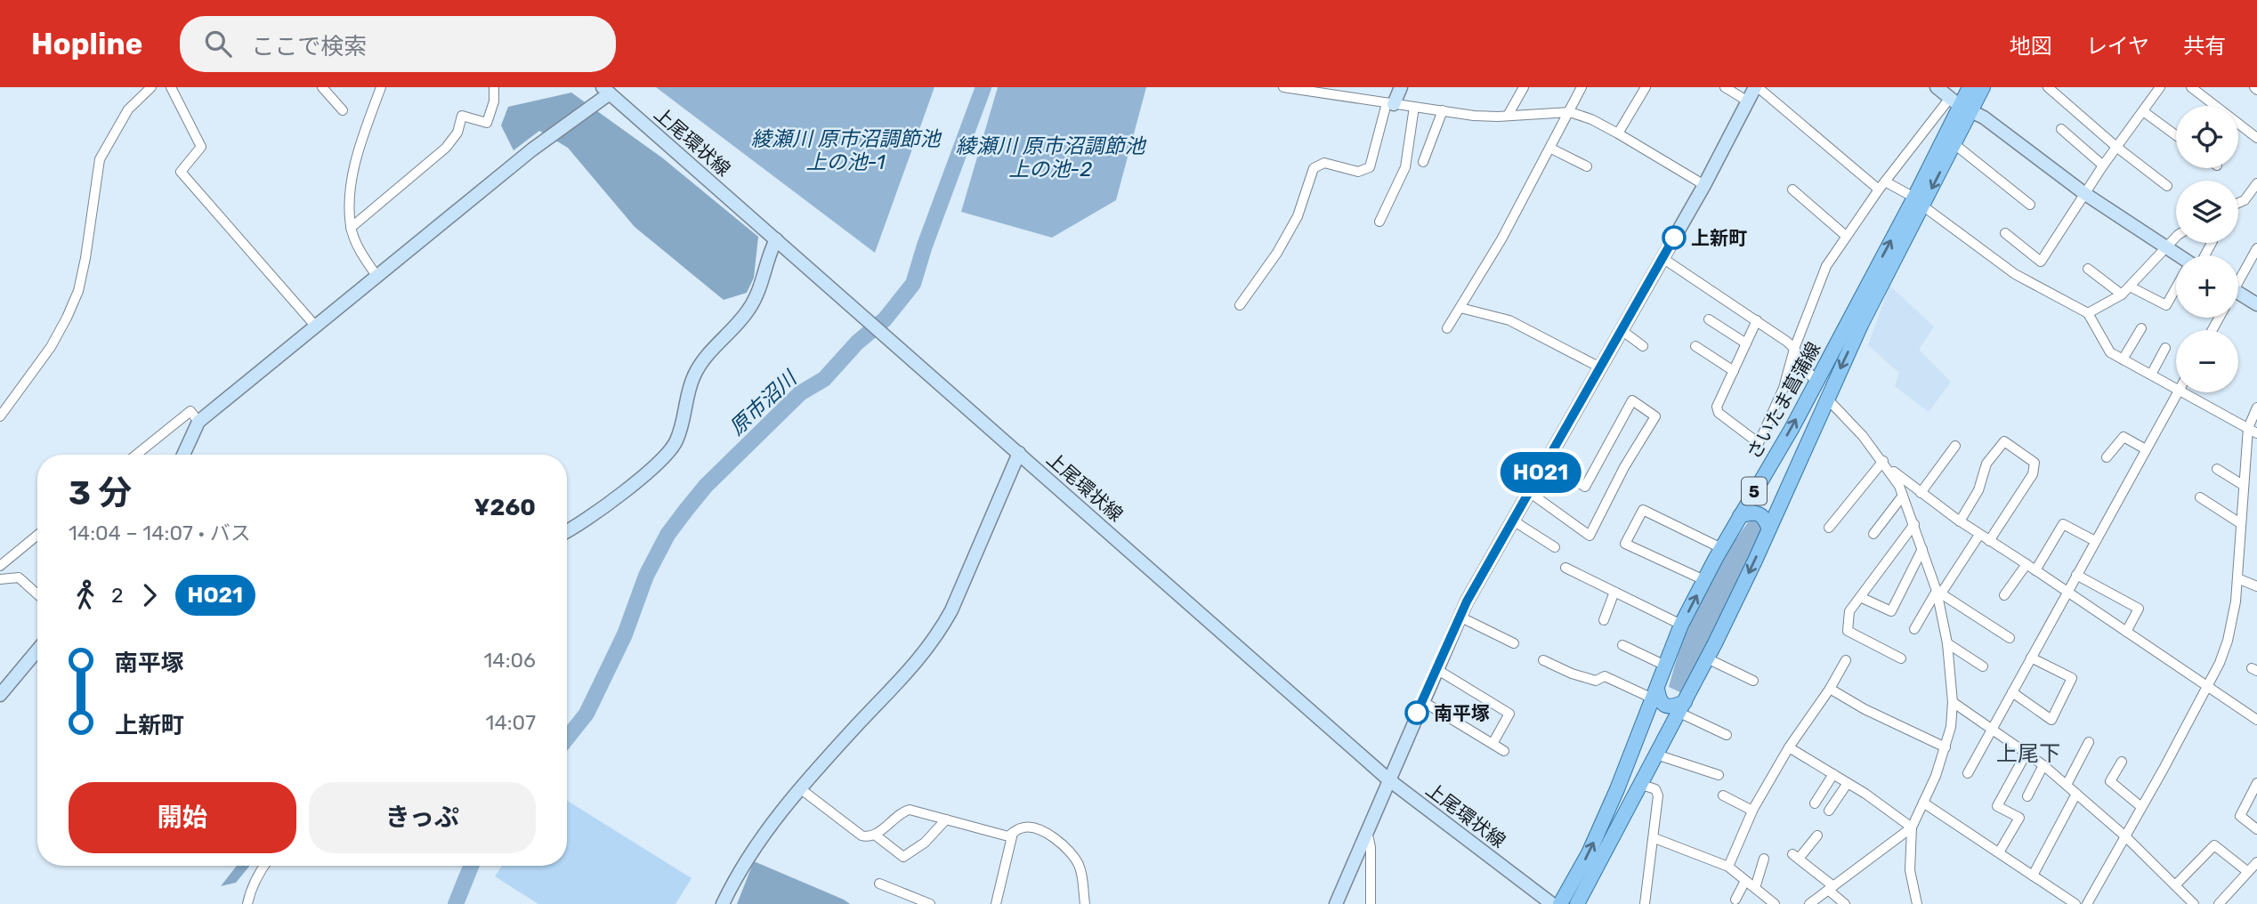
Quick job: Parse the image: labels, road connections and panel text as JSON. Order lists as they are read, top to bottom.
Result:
{
  "streets": {
    "main road": ["さいたま菖蒲線", "5"],
    "street": ["上尾環状線"]
  },
  "crossings": [
    ["さいたま菖蒲線", "5"]
  ],
  "districts": ["上尾下"],
  "water": ["綾瀬川 原市沼調節池 上の池-1", "綾瀬川 原市沼調節池 上の池-2", "原市沼川"],
  "places": ["上新町", "南平塚"],
  "lines": ["bus line HO21"],
  "page": {
    "header": "Hopline",
    "search": "ここで検索",
    "nav": ["地図", "レイヤ", "共有"],
    "on_map": "HO21",
    "map_buttons": ["+", "−"],
    "heading": ["3 分", "14:04 – 14:07 · バス", "¥260"],
    "legs": ["2", "HO21"],
    "list": [
      {
        "name": "南平塚",
        "value": "14:06"
      },
      {
        "name": "上新町",
        "value": "14:07"
      }
    ],
    "buttons": ["開始", "きっぷ"]
  }
}
